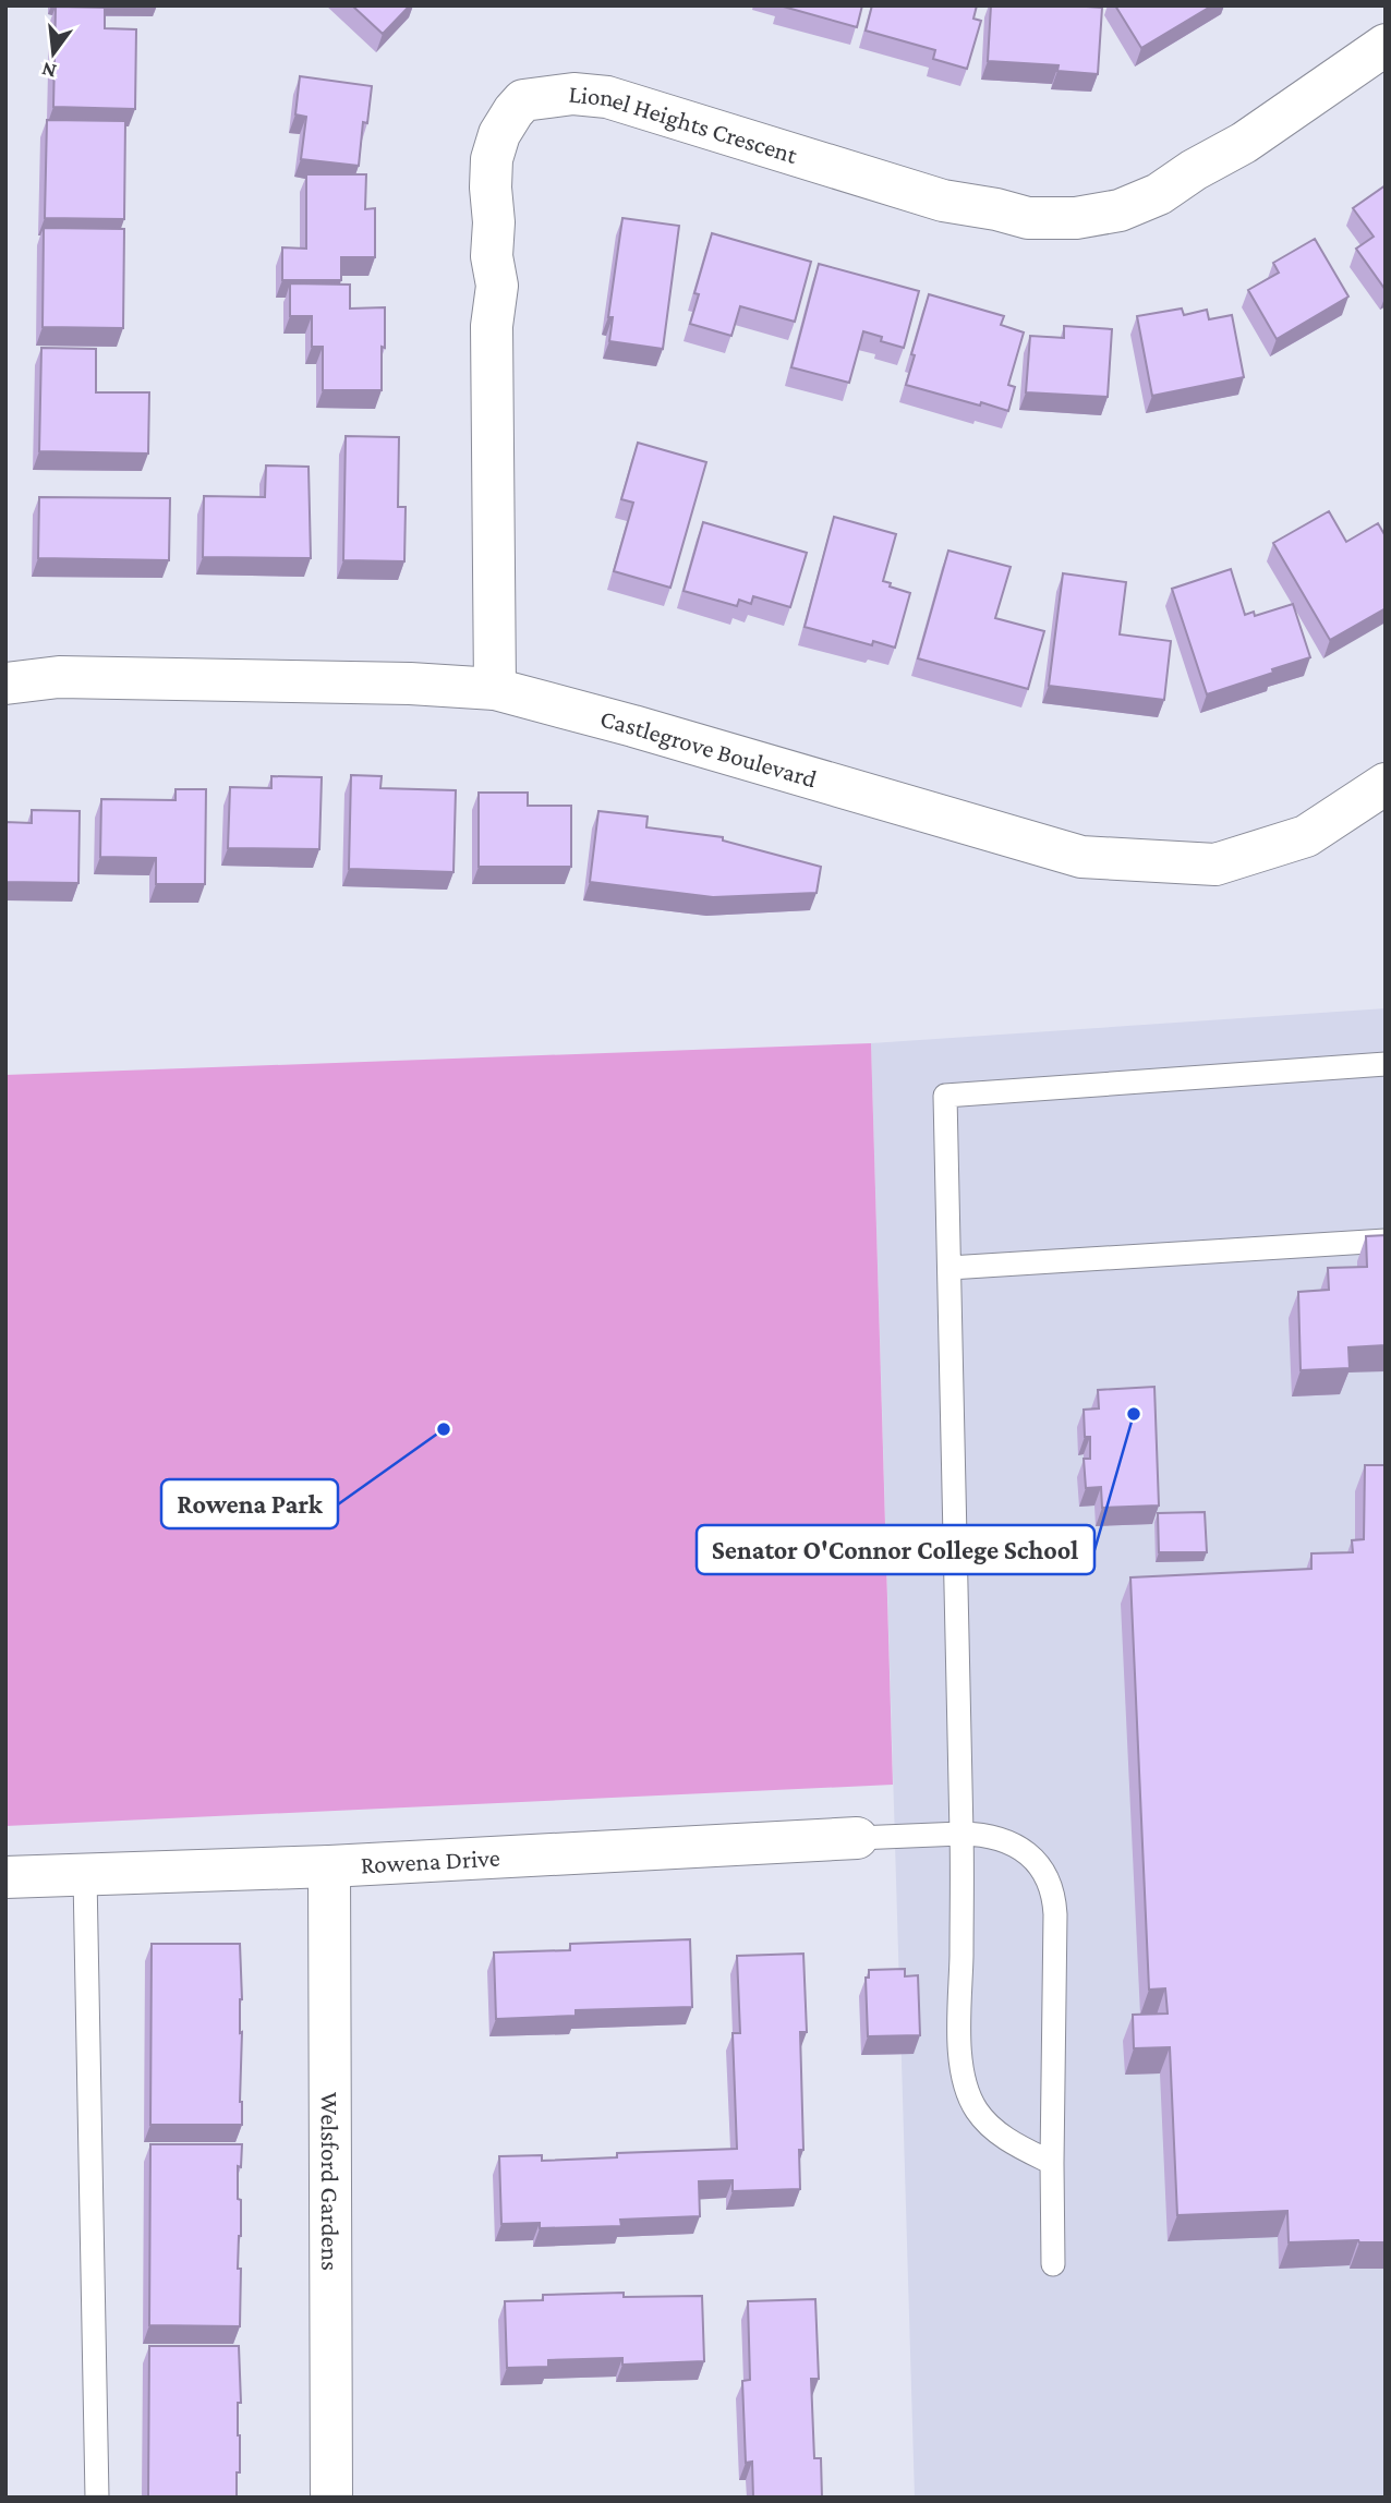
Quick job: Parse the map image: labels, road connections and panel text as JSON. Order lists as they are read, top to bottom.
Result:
{
  "streets": {
    "street": [
      "Lionel Heights Crescent",
      "Castlegrove Boulevard",
      "Rowena Drive",
      "Welsford Gardens"
    ]
  },
  "crossings": [
    ["Lionel Heights Crescent", "Castlegrove Boulevard"],
    ["Rowena Drive", "Welsford Gardens"]
  ],
  "places": ["Senator O'Connor College School", "Rowena Park"],
  "north": "bottom"
}
